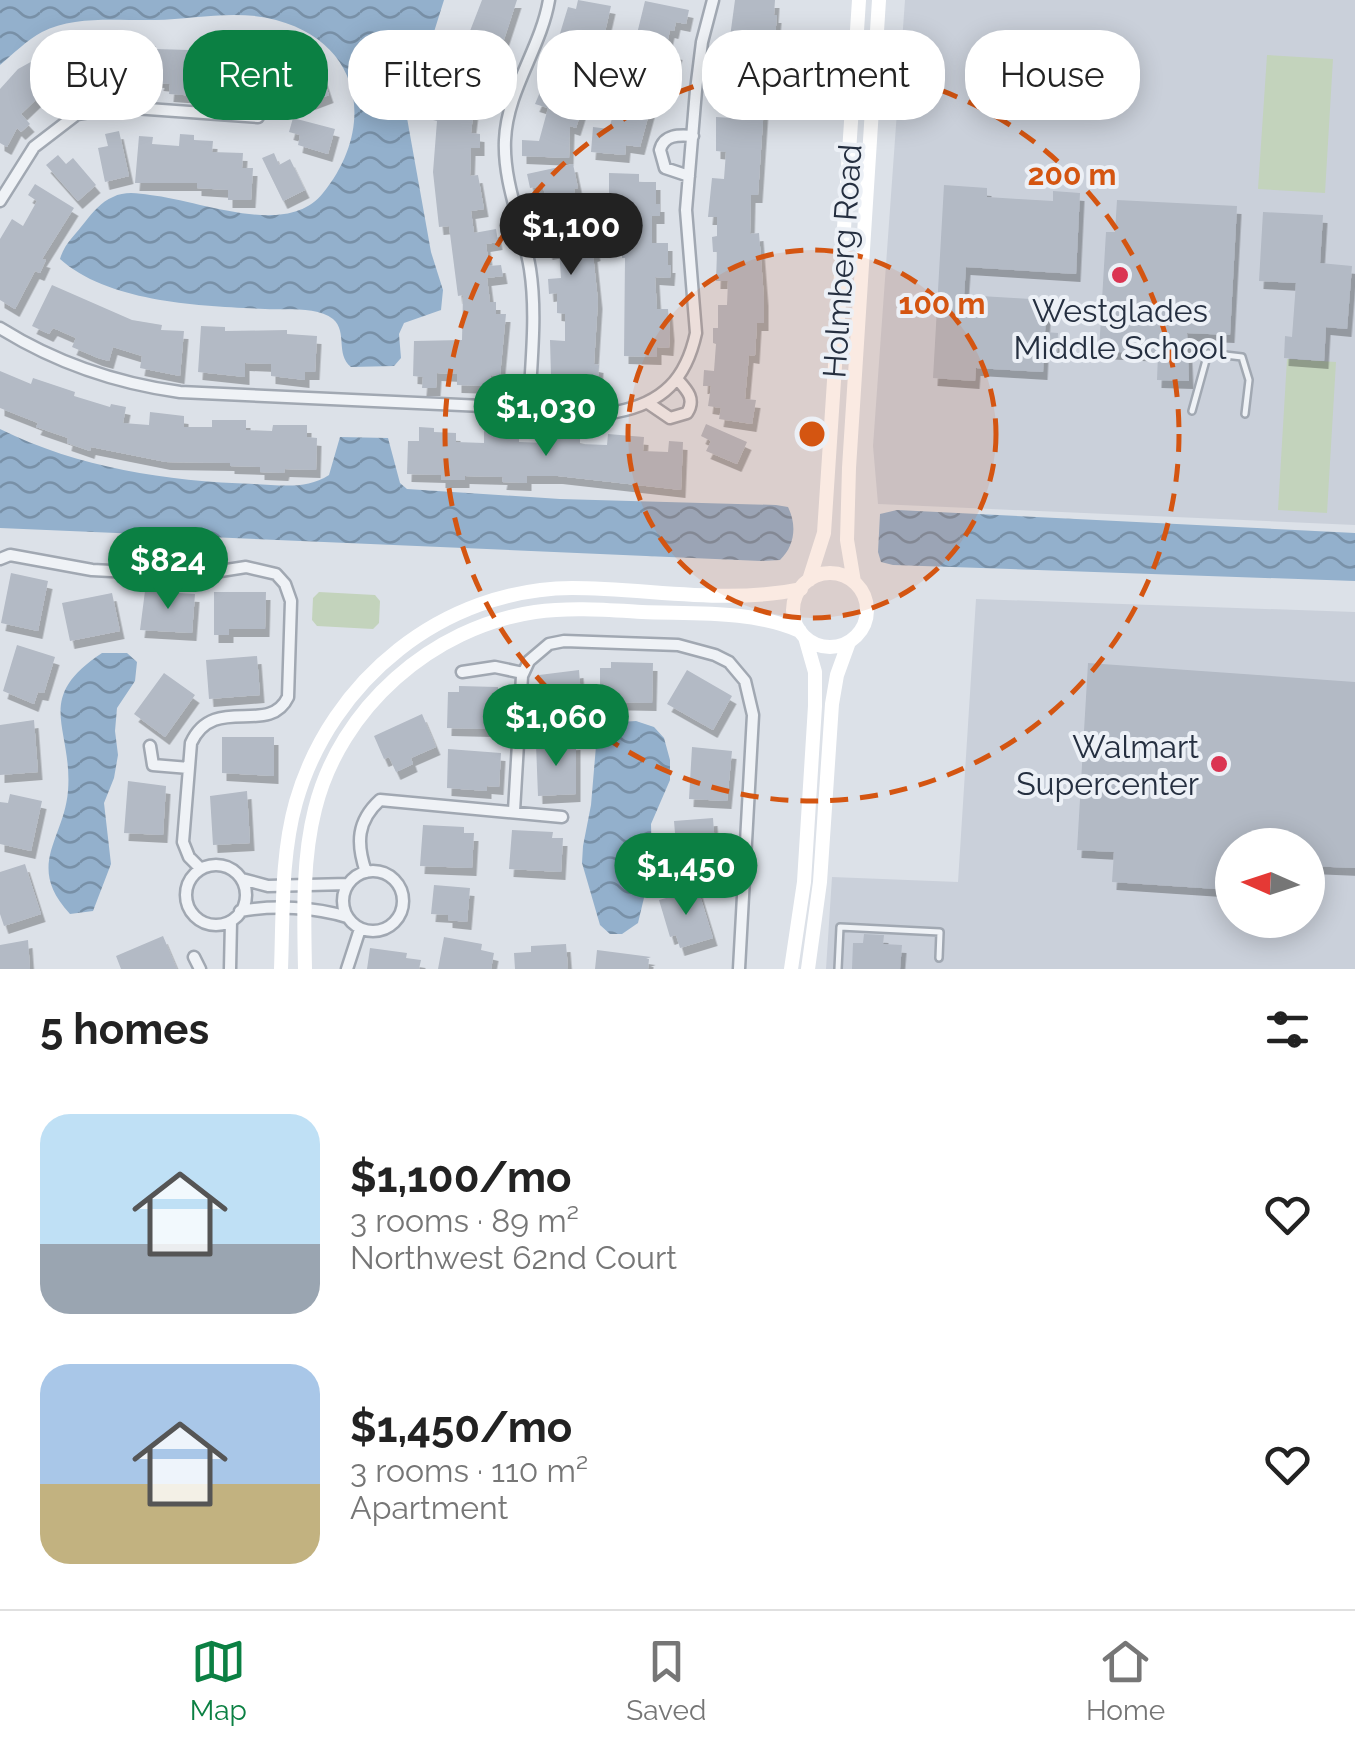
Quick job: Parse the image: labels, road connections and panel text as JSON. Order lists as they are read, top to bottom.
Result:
{
  "streets": {
    "street": ["Holmberg Road"]
  },
  "places": ["Westglades Middle School", "Walmart Supercenter"],
  "north": "left",
  "page": {
    "chip": [
      "Buy",
      "Rent",
      "Filters",
      "New",
      "Apartment",
      "House"
    ],
    "price": [
      "$1,100",
      "$1,030",
      "$824",
      "$1,060",
      "$1,450"
    ],
    "heading": "5 homes",
    "list": [
      {
        "name": "$1,100/mo",
        "note": "3 rooms · 89 m² · Northwest 62nd Court"
      },
      {
        "name": "$1,450/mo",
        "note": "3 rooms · 110 m² · Apartment"
      }
    ],
    "tabs": ["Map", "Saved", "Home"]
  },
  "rings": ["200 m", "100 m"]
}
